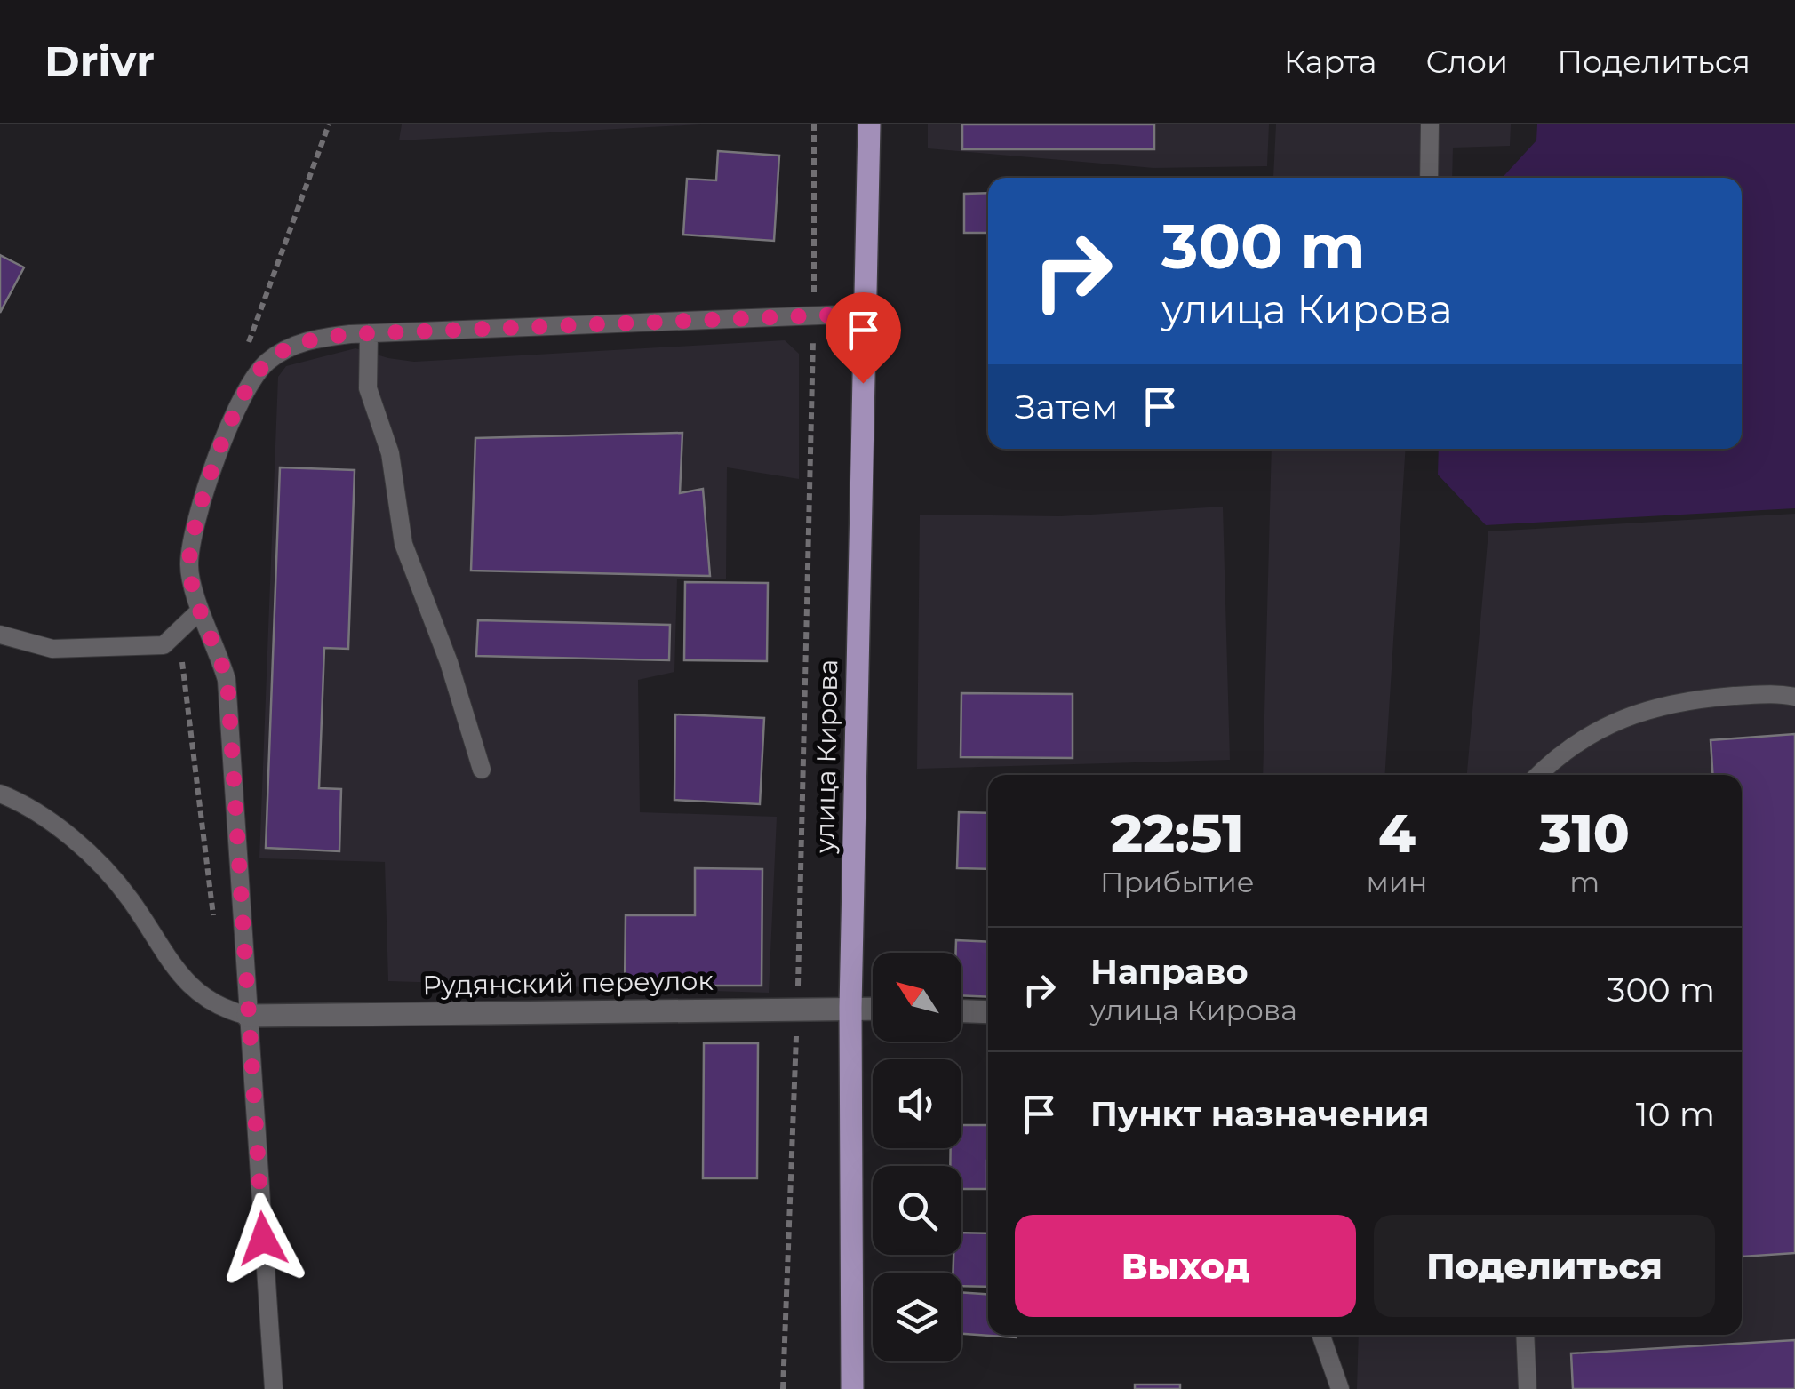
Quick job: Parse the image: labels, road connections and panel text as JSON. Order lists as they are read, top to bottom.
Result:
{
  "streets": {
    "main road": ["улица Кирова"],
    "street": ["Рудянский переулок"]
  },
  "crossings": [
    ["улица Кирова", "Рудянский переулок"]
  ],
  "north": "top left",
  "page": {
    "header": "Drivr",
    "nav": ["Карта", "Слои", "Поделиться"],
    "turn": ["300 m", "улица Кирова"],
    "then": "Затем",
    "eta": [
      "22:51",
      "Прибытие",
      "4",
      "мин",
      "310",
      "m"
    ],
    "list": [
      {
        "name": "Направо",
        "note": "улица Кирова",
        "value": "300 m"
      },
      {
        "name": "Пункт назначения",
        "value": "10 m"
      }
    ],
    "buttons": ["Выход", "Поделиться"]
  }
}
